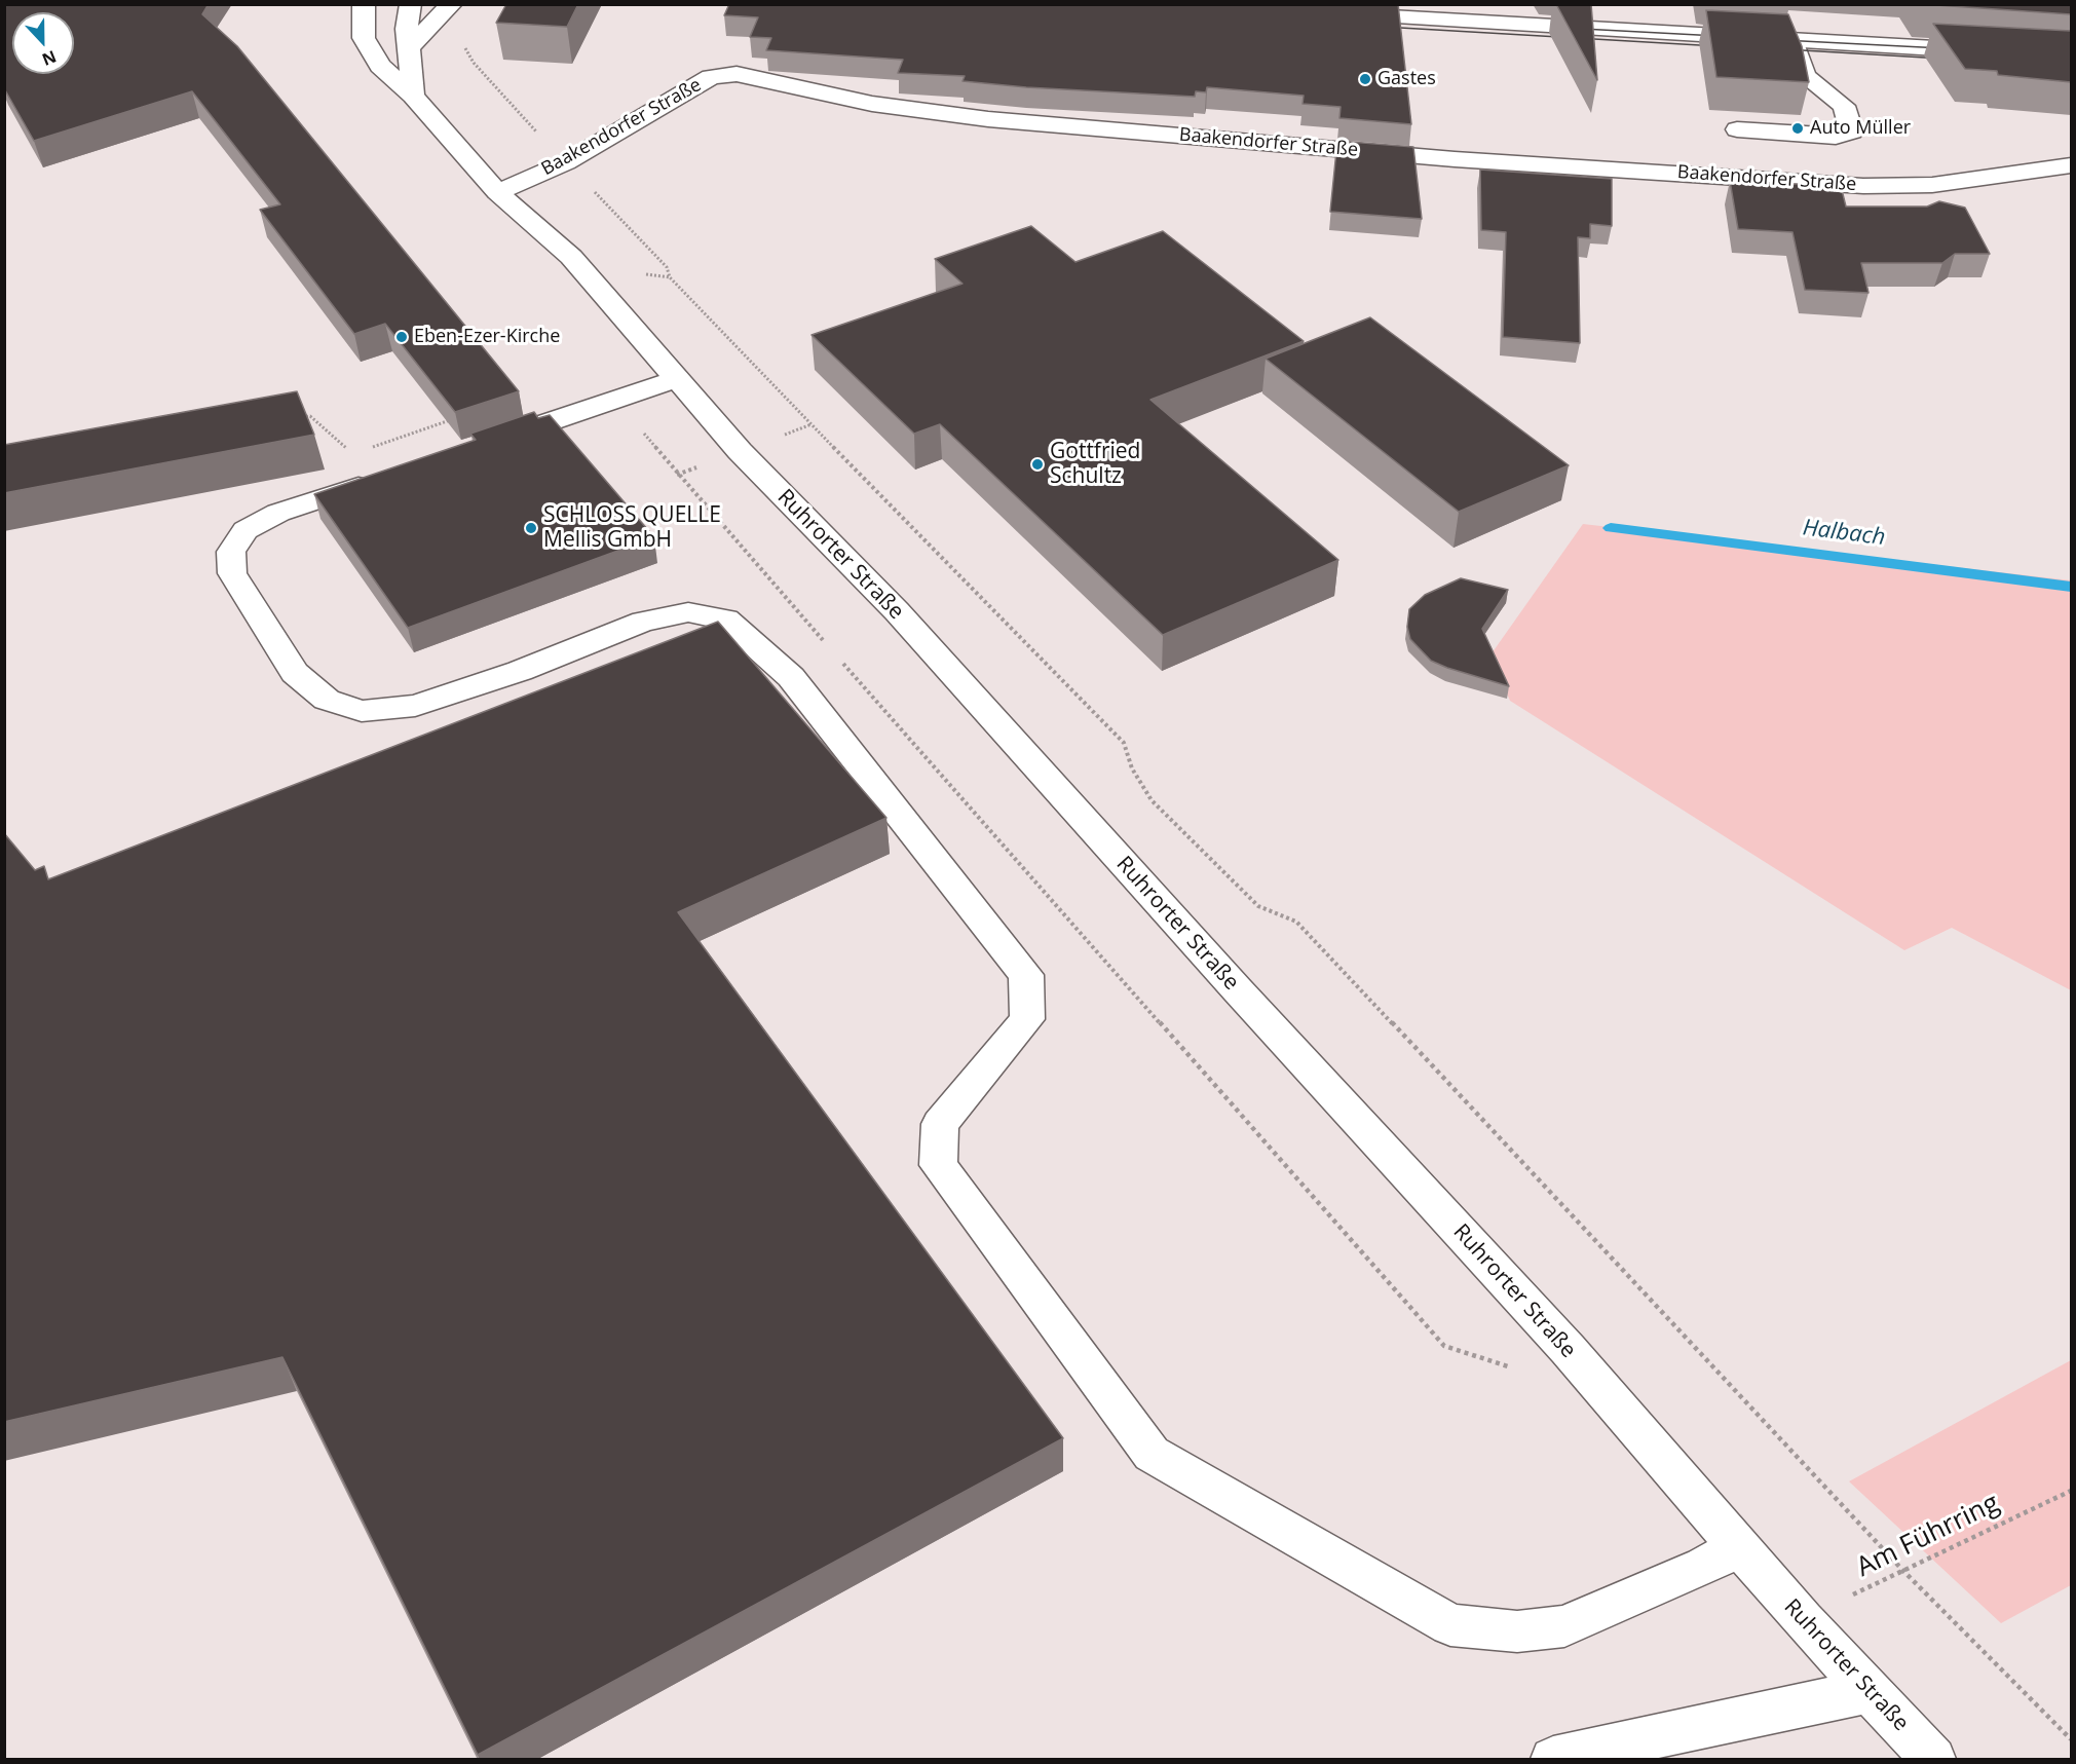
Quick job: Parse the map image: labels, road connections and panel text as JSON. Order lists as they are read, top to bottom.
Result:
{
  "streets": {
    "street": ["Baakendorfer Straße", "Ruhrorter Straße"],
    "path": ["Am Führring"]
  },
  "crossings": [
    ["Baakendorfer Straße", "Ruhrorter Straße"],
    ["Ruhrorter Straße", "Am Führring"]
  ],
  "water": ["Halbach"],
  "places": [
    "Gastes",
    "Auto Müller",
    "Eben-Ezer-Kirche",
    "Gottfried Schultz",
    "SCHLOSS QUELLE Mellis GmbH"
  ],
  "north": "bottom"
}
